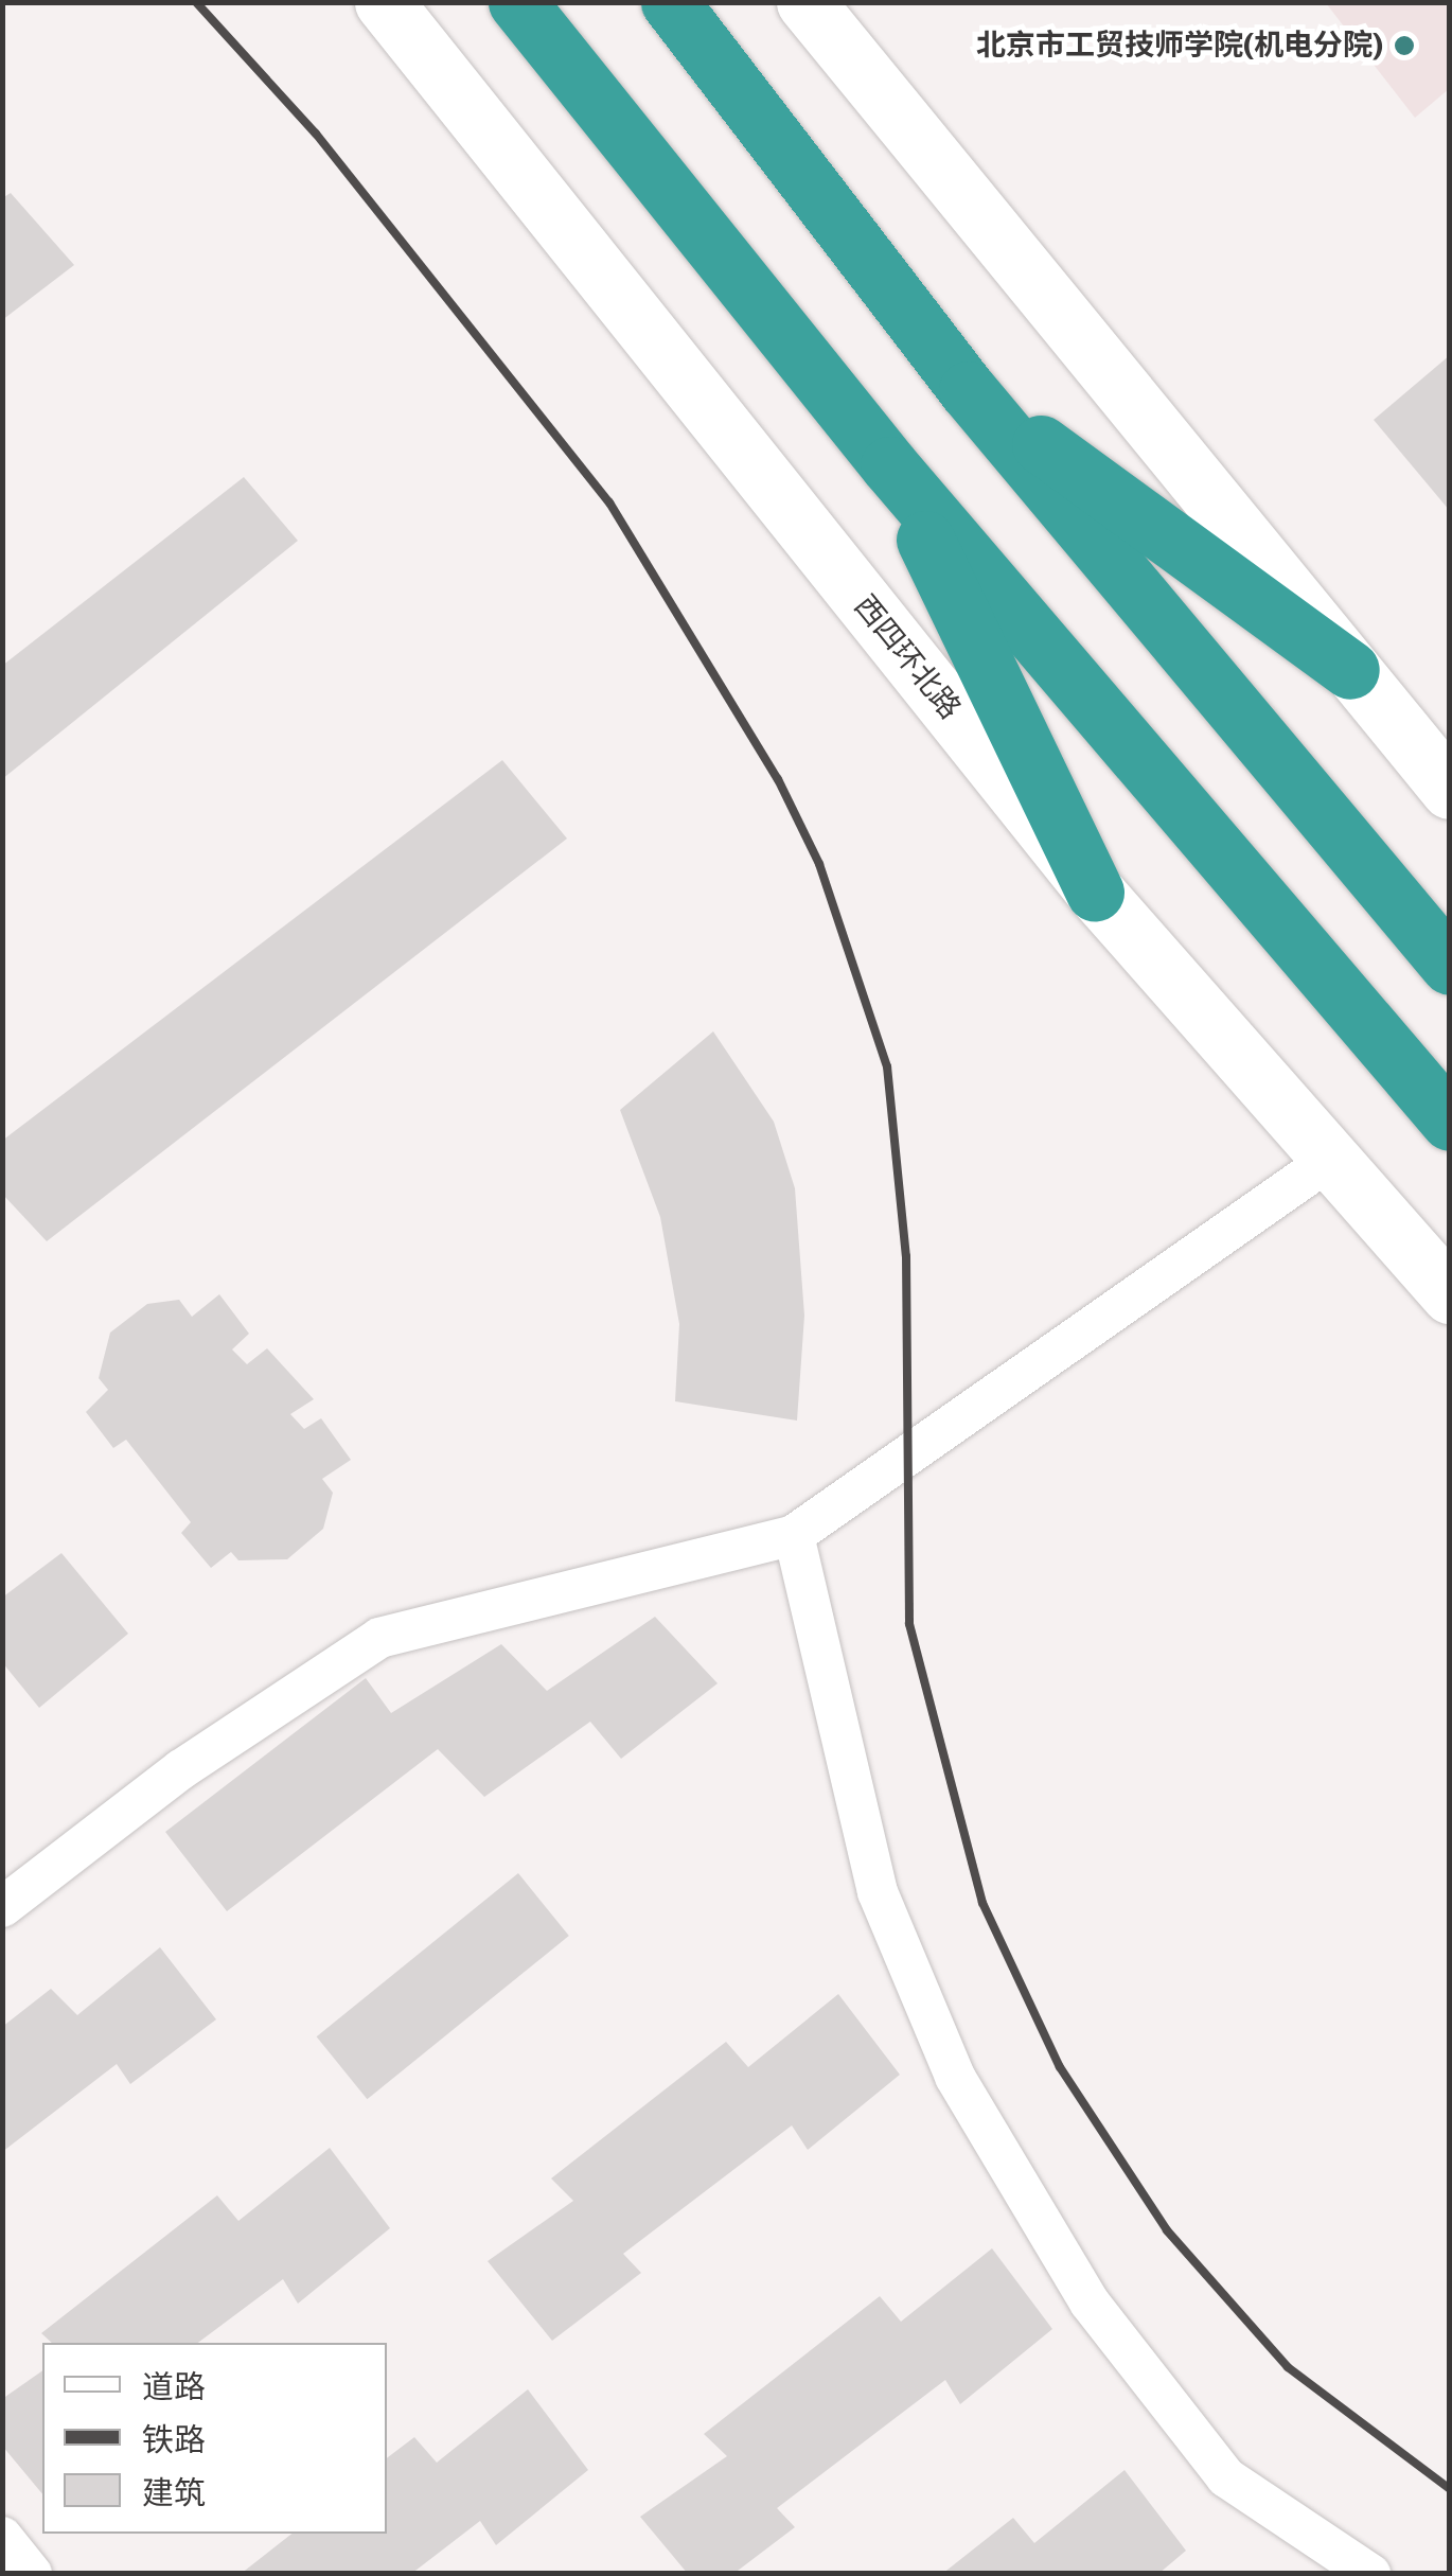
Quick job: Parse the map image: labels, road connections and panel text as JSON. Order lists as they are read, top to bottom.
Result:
{
  "streets": {
    "street": ["西四环北路"]
  },
  "places": ["北京市工贸技师学院(机电分院)"],
  "legend": ["道路", "铁路", "建筑"]
}
